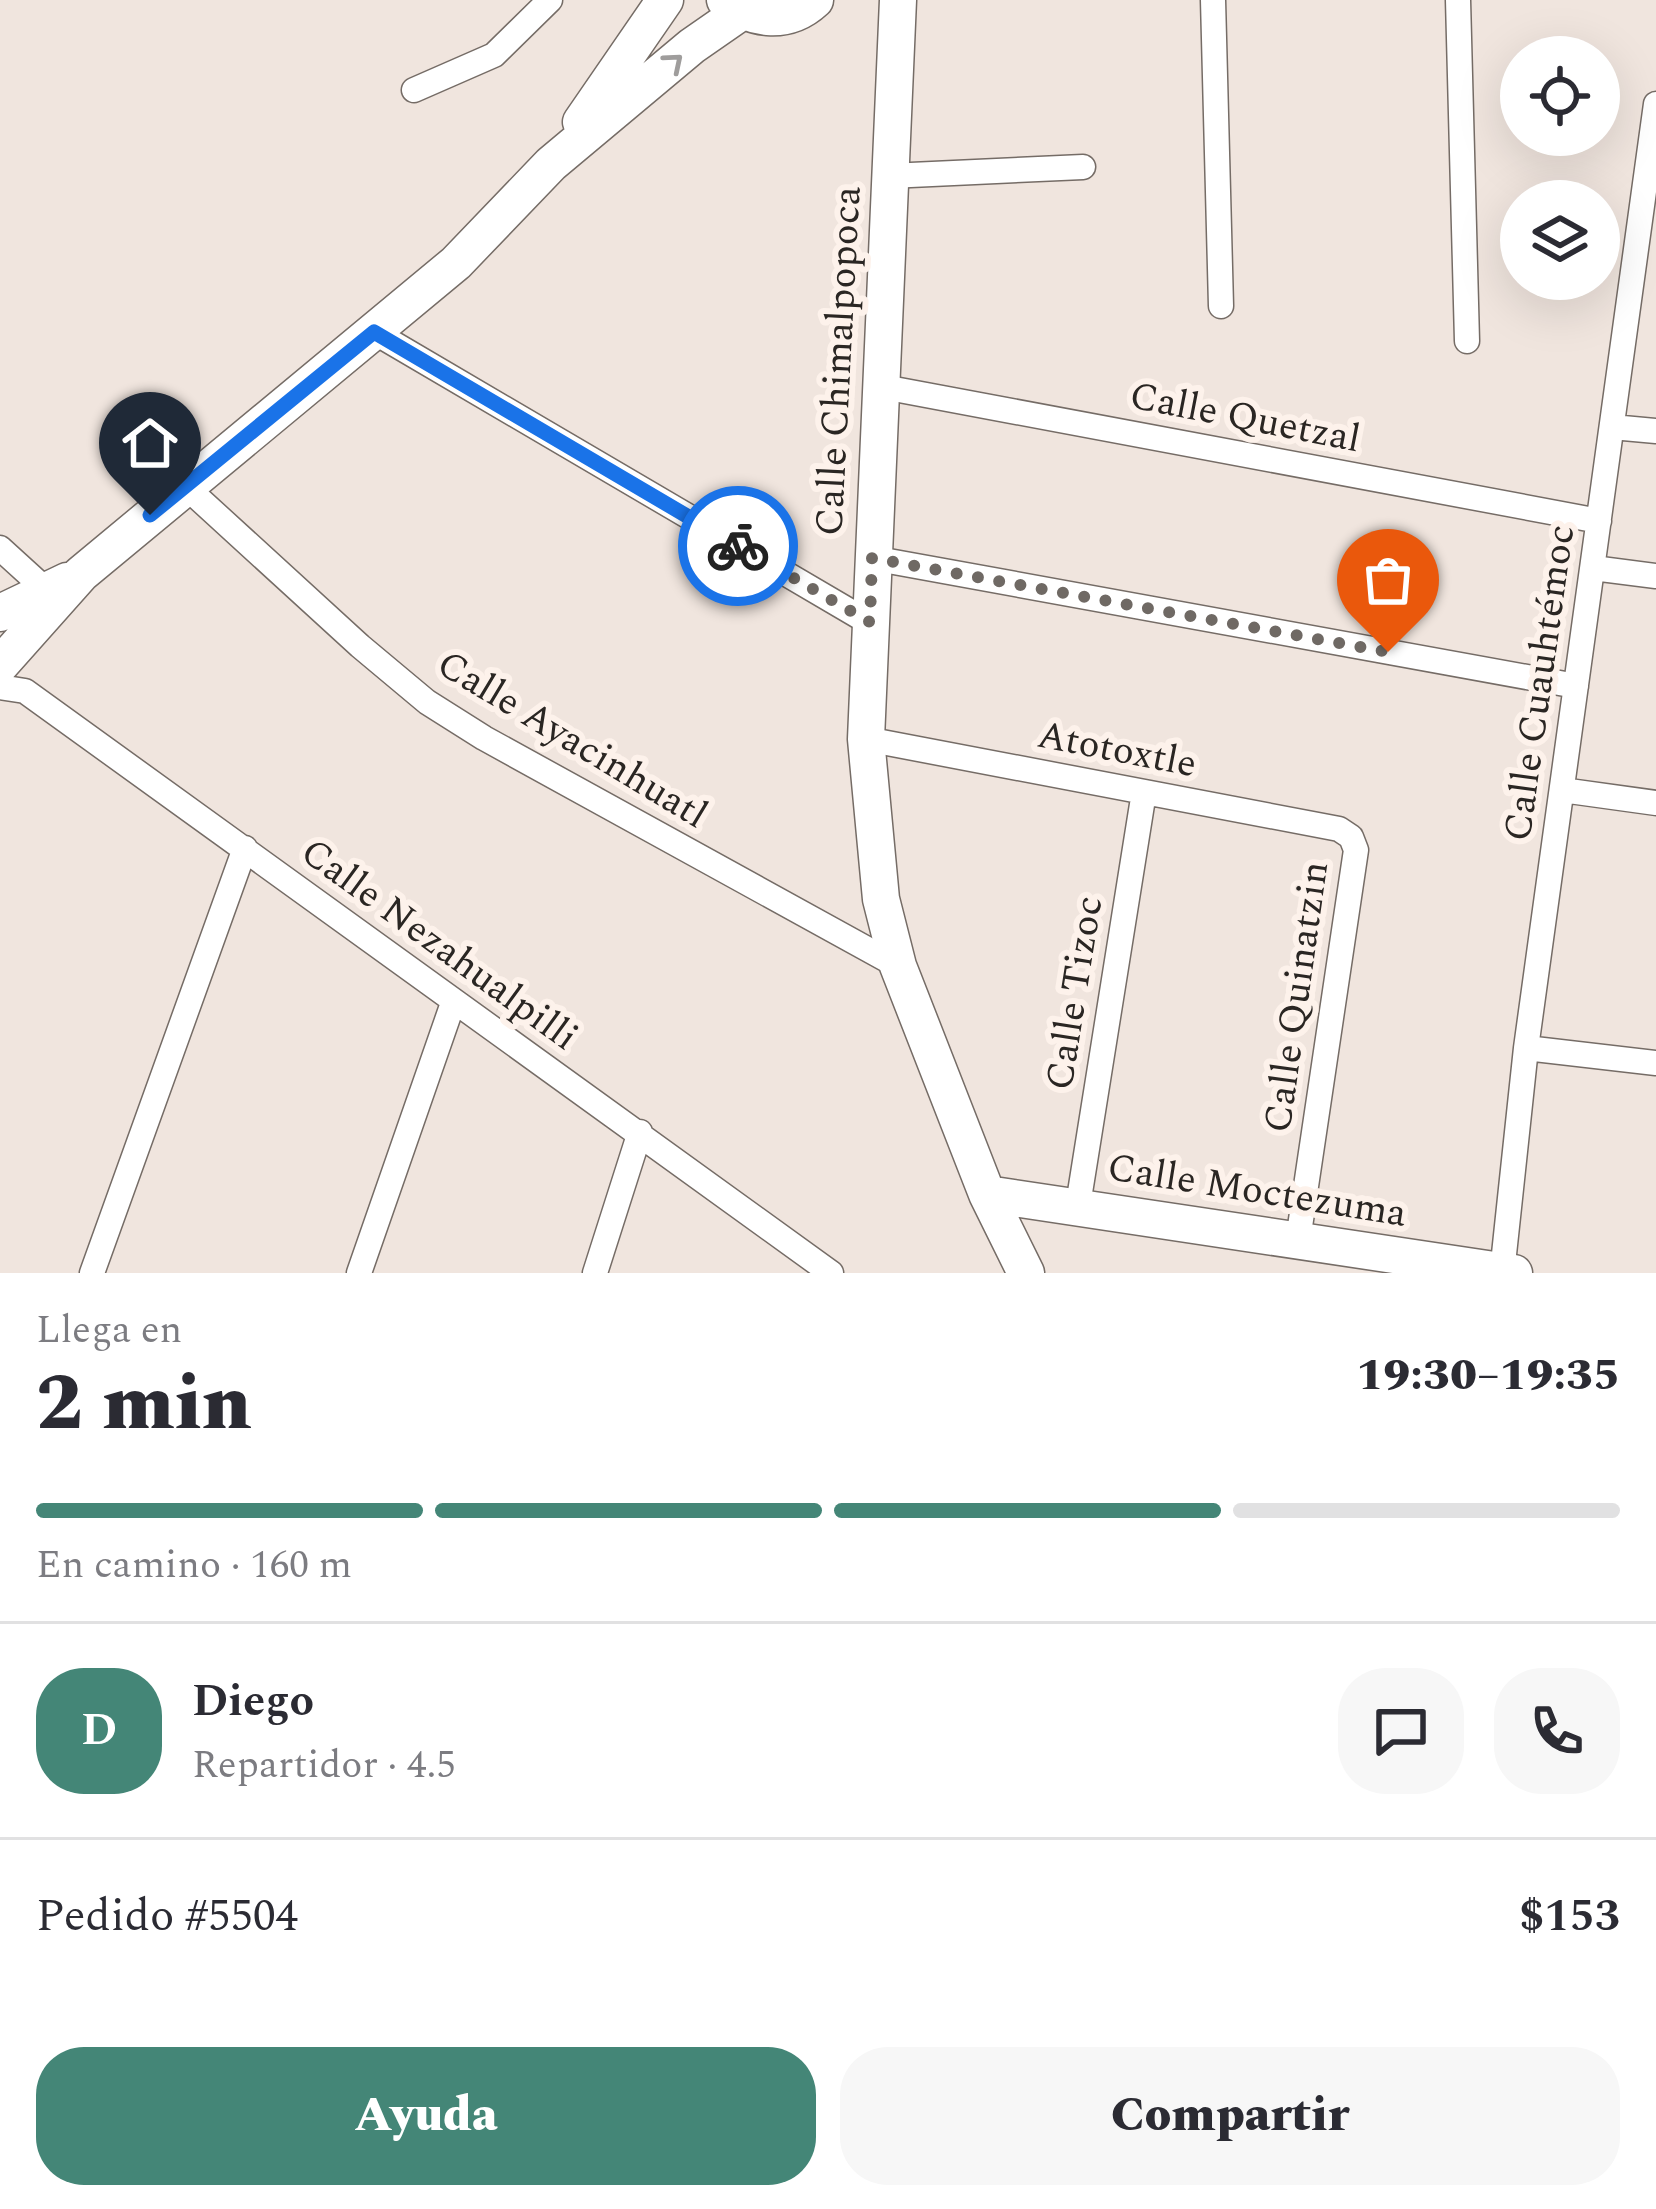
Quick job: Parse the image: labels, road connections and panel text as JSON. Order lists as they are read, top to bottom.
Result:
{
  "streets": {
    "street": [
      "Calle Chimalpopoca",
      "Calle Quetzal",
      "Calle Cuauhtémoc",
      "Calle Ayacinhuatl",
      "Atotoxtle",
      "Calle Nezahualpilli",
      "Calle Tizoc",
      "Calle Quinatzin",
      "Calle Moctezuma"
    ]
  },
  "crossings": [
    ["Calle Chimalpopoca", "Calle Quetzal"],
    ["Calle Chimalpopoca", "Calle Ayacinhuatl"],
    ["Calle Chimalpopoca", "Atotoxtle"],
    ["Calle Chimalpopoca", "Calle Moctezuma"],
    ["Calle Quetzal", "Calle Cuauhtémoc"],
    ["Calle Cuauhtémoc", "Calle Moctezuma"],
    ["Atotoxtle", "Calle Tizoc"],
    ["Atotoxtle", "Calle Quinatzin"],
    ["Calle Tizoc", "Calle Moctezuma"],
    ["Calle Quinatzin", "Calle Moctezuma"]
  ],
  "page": {
    "heading": ["2 min", "Llega en", "19:30–19:35"],
    "panel": [
      "Diego",
      "Repartidor · 4.5",
      "Pedido #5504",
      "$153"
    ],
    "bar": "En camino · 160 m",
    "round": "D",
    "buttons": ["Ayuda", "Compartir"]
  }
}
